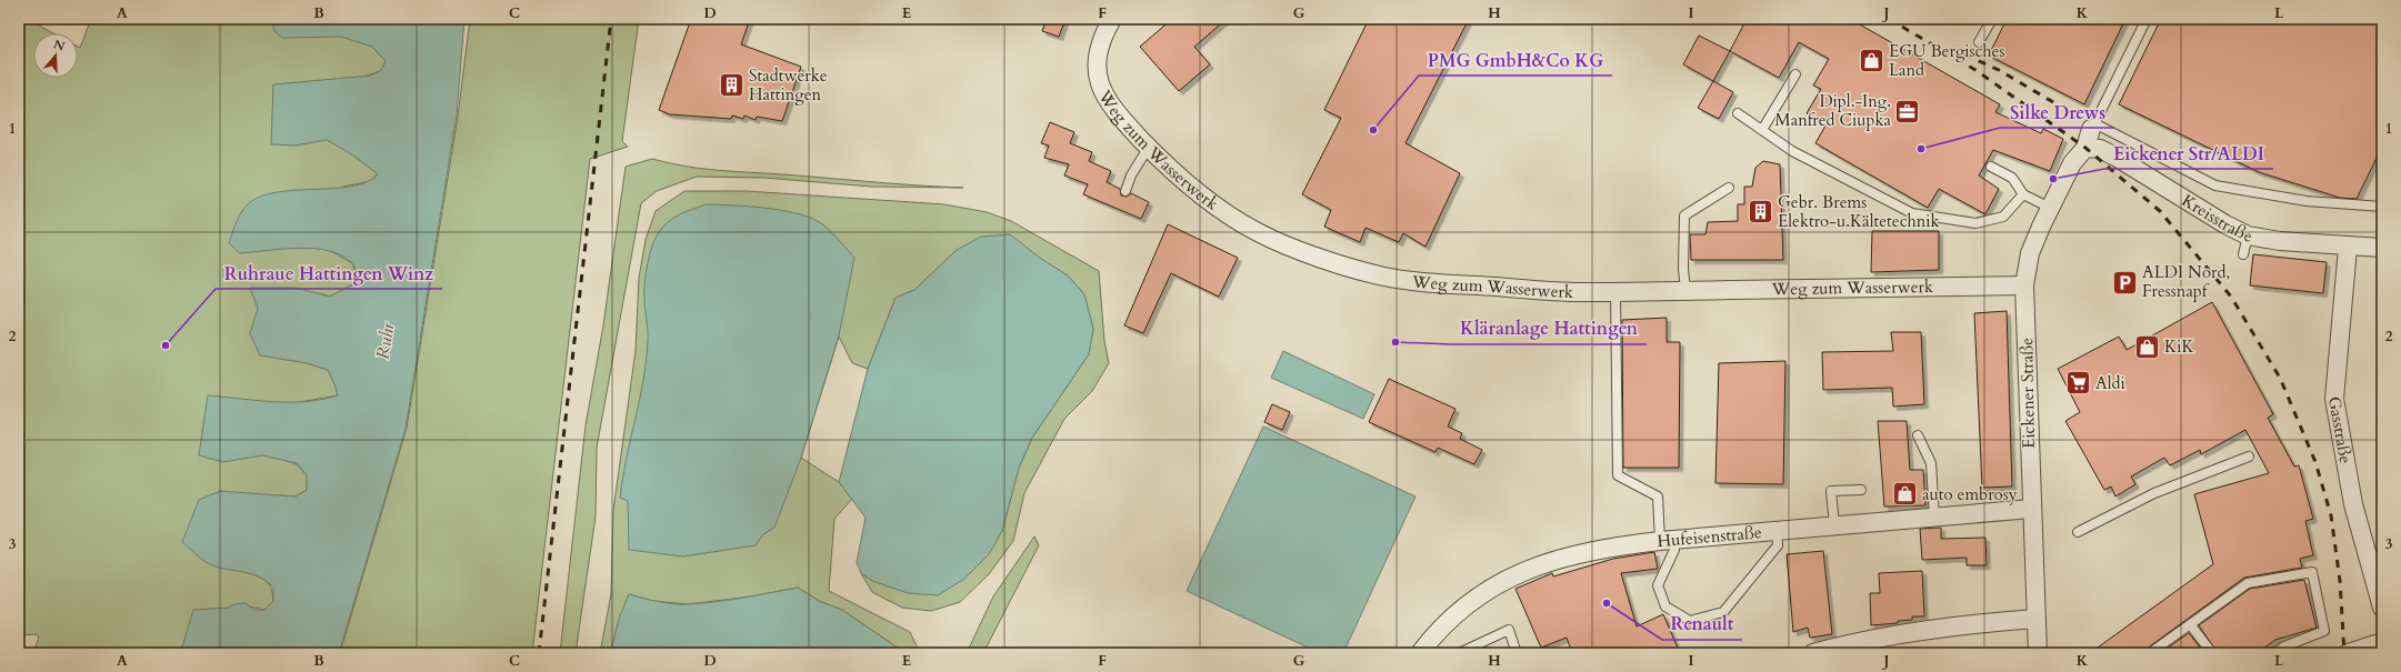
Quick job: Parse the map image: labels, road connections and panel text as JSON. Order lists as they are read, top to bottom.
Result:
{
  "streets": {
    "street": [
      "Weg zum Wasserwerk",
      "Kreisstraße",
      "Eickener Straße",
      "Gasstraße",
      "Hufeisenstraße"
    ]
  },
  "crossings": [
    ["Weg zum Wasserwerk", "Eickener Straße"],
    ["Kreisstraße", "Eickener Straße"],
    ["Kreisstraße", "Gasstraße"],
    ["Eickener Straße", "Hufeisenstraße"]
  ],
  "water": ["Ruhr"],
  "places": {
    "shop": ["EGU Bergisches Land", "KiK", "auto embrosy"],
    "building": ["Stadtwerke Hattingen", "Gebr. Brems Elektro-u.Kältetechnik"],
    "office": ["Dipl.-Ing. Manfred Ciupka"],
    "other": [
      "PMG GmbH&Co KG",
      "Silke Drews",
      "Eickener Str/ALDI",
      "Kläranlage Hattingen",
      "Ruhraue Hattingen Winz",
      "Renault"
    ],
    "parking": ["ALDI Nord, Fressnapf"],
    "supermarket": ["Aldi"]
  },
  "north": "top",
  "grid": {
    "columns": [
      "A",
      "B",
      "C",
      "D",
      "E",
      "F",
      "G",
      "H",
      "I",
      "J",
      "K",
      "L"
    ],
    "rows": ["1", "2", "3"]
  }
}
